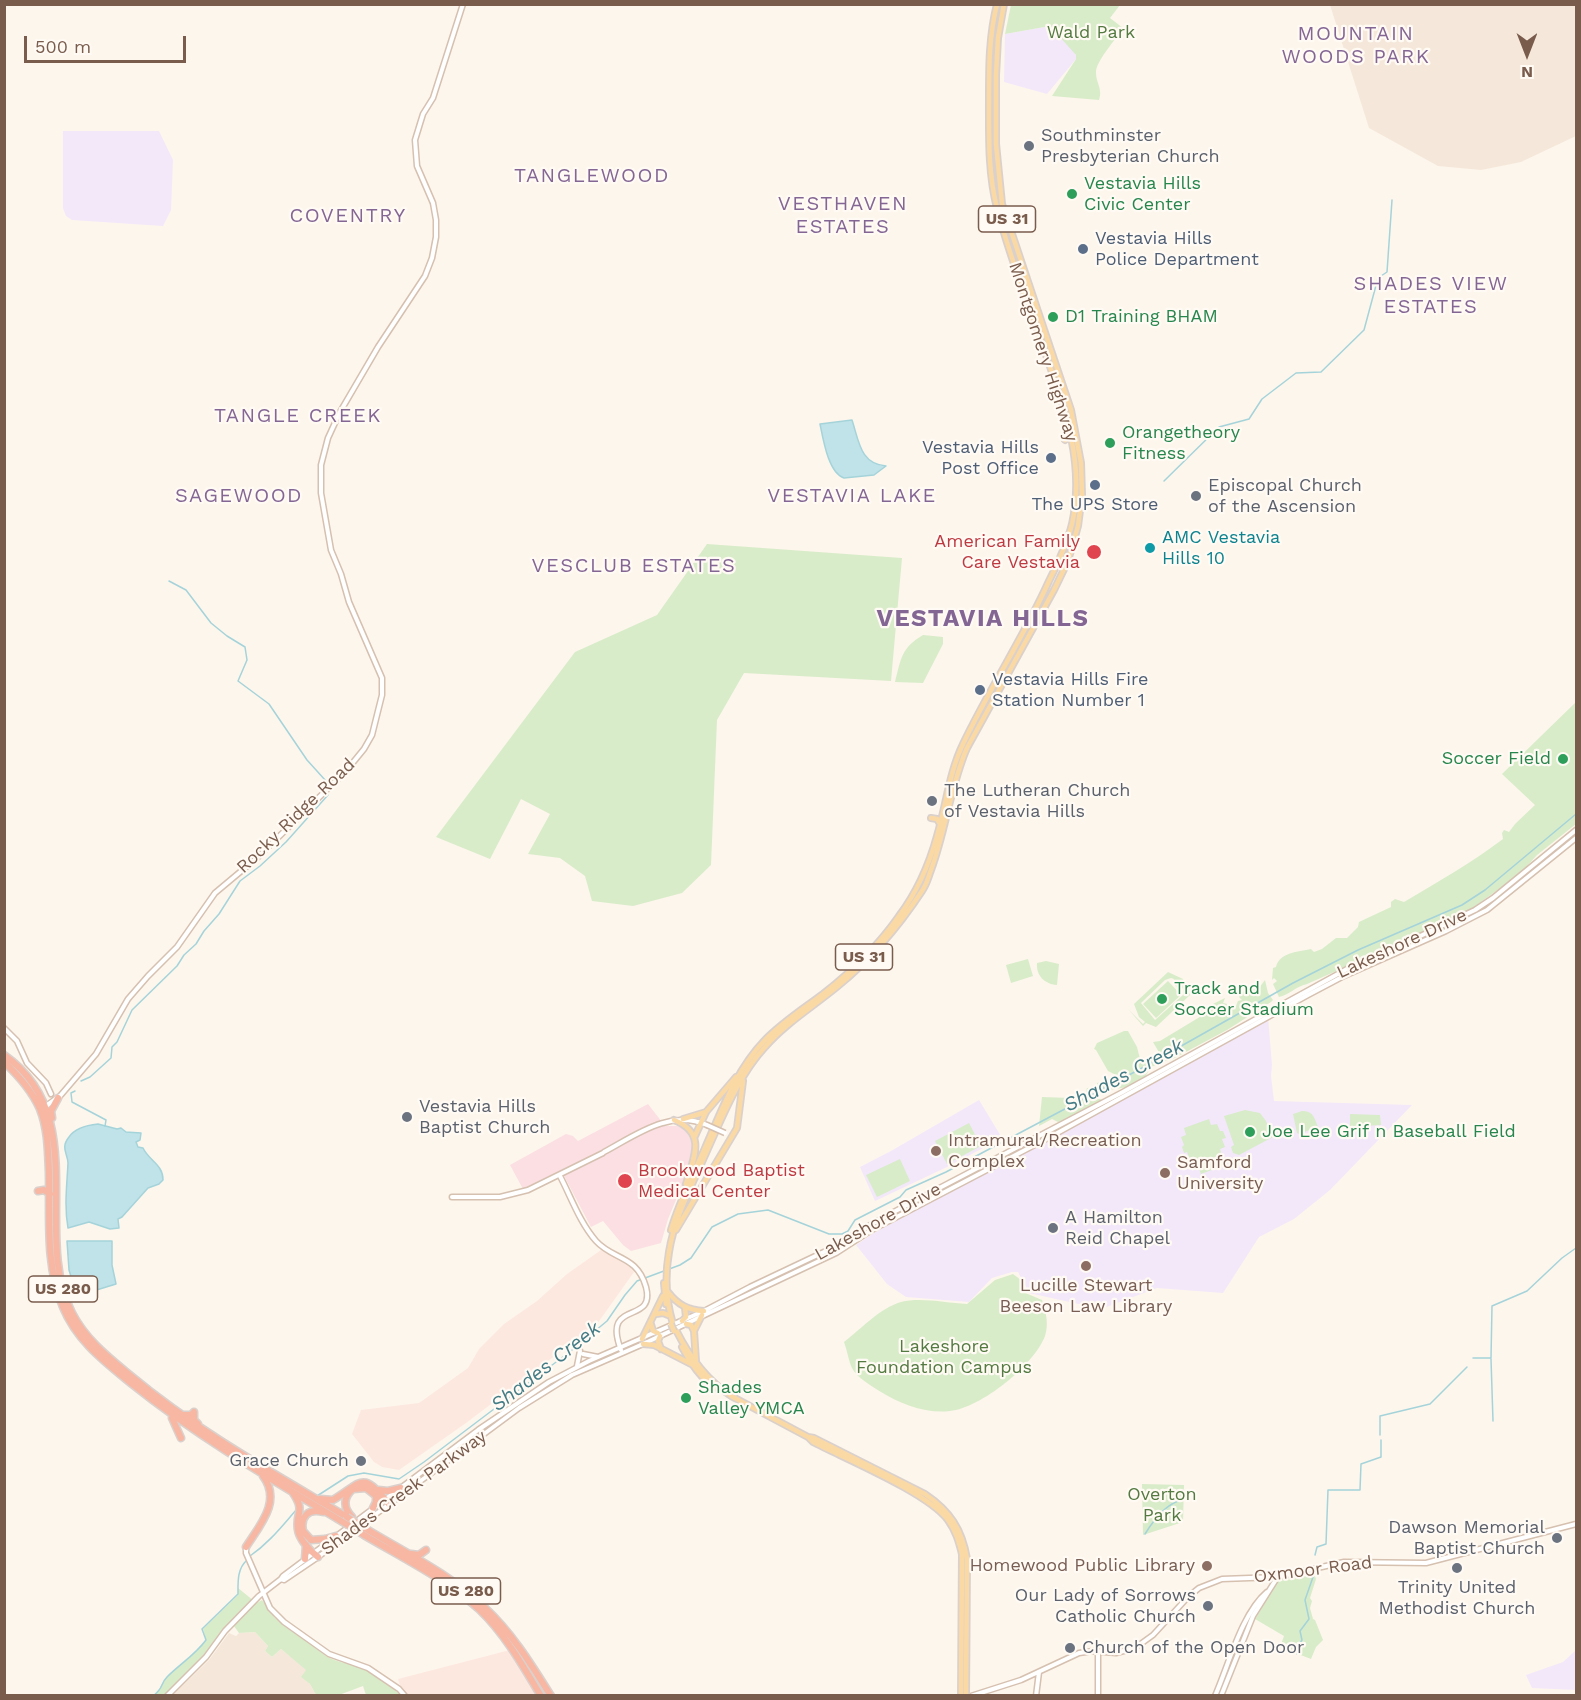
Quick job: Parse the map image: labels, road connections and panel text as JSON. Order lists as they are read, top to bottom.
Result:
{
  "streets": {
    "highway": ["US 280"],
    "main road": [
      "US 31",
      "Montgomery Highway",
      "Rocky Ridge Road",
      "Lakeshore Drive",
      "Shades Creek Parkway",
      "Oxmoor Road"
    ]
  },
  "crossings": [
    ["US 31", "Montgomery Highway"],
    ["Montgomery Highway", "Lakeshore Drive"],
    ["Montgomery Highway", "Shades Creek Parkway"],
    ["Rocky Ridge Road", "US 280"],
    ["Lakeshore Drive", "Shades Creek Parkway"]
  ],
  "districts": [
    "MOUNTAIN WOODS PARK",
    "TANGLEWOOD",
    "VESTHAVEN ESTATES",
    "COVENTRY",
    "SHADES VIEW ESTATES",
    "TANGLE CREEK",
    "SAGEWOOD",
    "VESTAVIA LAKE",
    "VESCLUB ESTATES",
    "VESTAVIA HILLS"
  ],
  "water": ["Shades Creek"],
  "parks": ["Wald Park", "Lakeshore Foundation Campus", "Overton Park"],
  "places": [
    "Southminster Presbyterian Church",
    "Vestavia Hills Civic Center",
    "Vestavia Hills Police Department",
    "D1 Training BHAM",
    "Orangetheory Fitness",
    "Vestavia Hills Post Office",
    "The UPS Store",
    "Episcopal Church of the Ascension",
    "AMC Vestavia Hills 10",
    "American Family Care Vestavia",
    "Vestavia Hills Fire Station Number 1",
    "Soccer Field",
    "The Lutheran Church of Vestavia Hills",
    "Track and Soccer Stadium",
    "Vestavia Hills Baptist Church",
    "Joe Lee Grif n Baseball Field",
    "Intramural/Recreation Complex",
    "Samford University",
    "Brookwood Baptist Medical Center",
    "A Hamilton Reid Chapel",
    "Lucille Stewart Beeson Law Library",
    "Shades Valley YMCA",
    "Grace Church",
    "Dawson Memorial Baptist Church",
    "Homewood Public Library",
    "Trinity United Methodist Church",
    "Our Lady of Sorrows Catholic Church",
    "Church of the Open Door"
  ],
  "scale_bar": "500 m",
  "north": "bottom"
}
